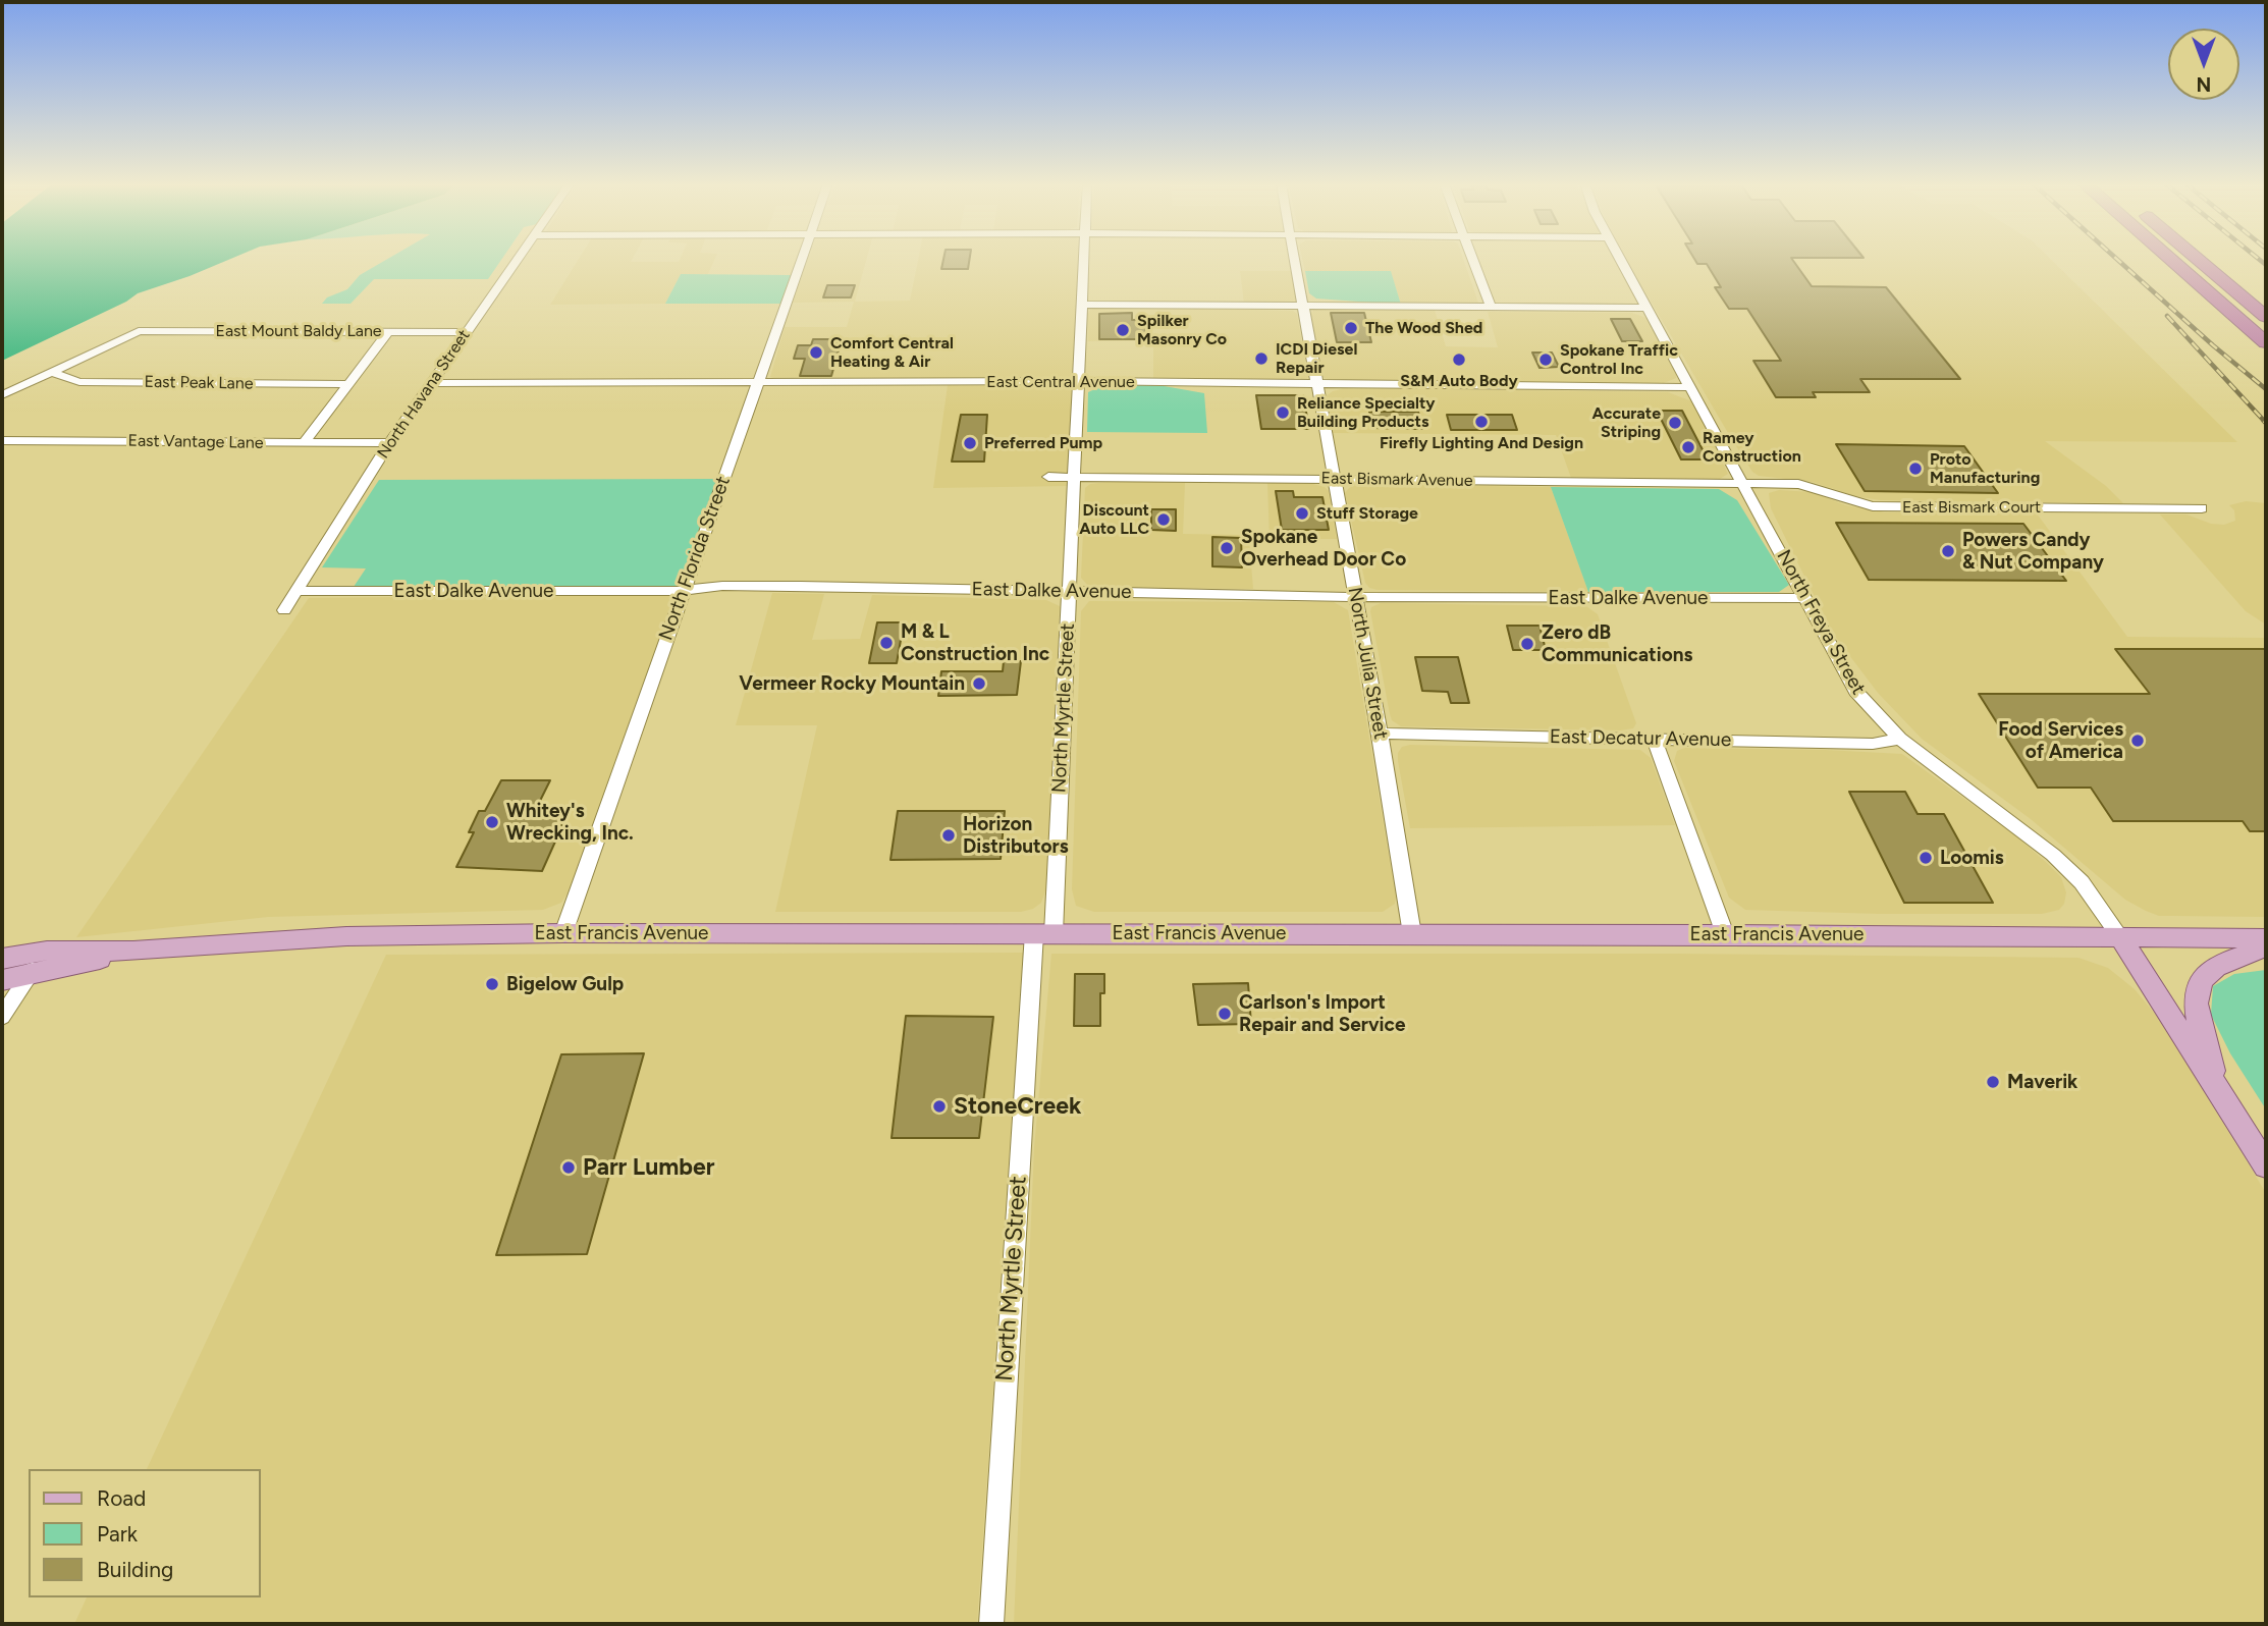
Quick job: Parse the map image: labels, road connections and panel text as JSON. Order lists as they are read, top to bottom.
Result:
{
  "streets": {
    "main road": ["North Freya Street", "East Francis Avenue"],
    "street": [
      "East Mount Baldy Lane",
      "East Central Avenue",
      "East Peak Lane",
      "North Havana Street",
      "East Vantage Lane",
      "East Bismark Avenue",
      "East Bismark Court",
      "North Florida Street",
      "East Dalke Avenue",
      "North Julia Street",
      "North Myrtle Street",
      "East Decatur Avenue"
    ]
  },
  "crossings": [
    ["East Mount Baldy Lane", "East Peak Lane"],
    ["East Mount Baldy Lane", "North Havana Street"],
    ["East Central Avenue", "North Havana Street"],
    ["East Central Avenue", "North Florida Street"],
    ["East Central Avenue", "North Freya Street"],
    ["East Central Avenue", "North Julia Street"],
    ["East Central Avenue", "North Myrtle Street"],
    ["North Havana Street", "East Vantage Lane"],
    ["North Havana Street", "East Dalke Avenue"],
    ["East Bismark Avenue", "East Bismark Court"],
    ["East Bismark Avenue", "North Freya Street"],
    ["East Bismark Avenue", "North Julia Street"],
    ["East Bismark Avenue", "North Myrtle Street"],
    ["East Bismark Court", "North Freya Street"],
    ["North Florida Street", "East Dalke Avenue"],
    ["North Florida Street", "East Francis Avenue"],
    ["East Dalke Avenue", "North Freya Street"],
    ["East Dalke Avenue", "North Julia Street"],
    ["East Dalke Avenue", "North Myrtle Street"],
    ["North Freya Street", "East Decatur Avenue"],
    ["North Freya Street", "East Francis Avenue"],
    ["North Julia Street", "East Decatur Avenue"],
    ["North Julia Street", "East Francis Avenue"],
    ["North Myrtle Street", "East Francis Avenue"]
  ],
  "places": [
    "The Wood Shed",
    "Spilker Masonry Co",
    "Comfort Central Heating & Air",
    "ICDI Diesel Repair",
    "S&M Auto Body",
    "Spokane Traffic Control Inc",
    "Reliance Specialty Building Products",
    "Firefly Lighting And Design",
    "Accurate Striping",
    "Preferred Pump",
    "Ramey Construction",
    "Proto Manufacturing",
    "Stuff Storage",
    "Discount Auto LLC",
    "Spokane Overhead Door Co",
    "Powers Candy & Nut Company",
    "M & L Construction Inc",
    "Zero dB Communications",
    "Vermeer Rocky Mountain",
    "Food Services of America",
    "Whitey's Wrecking, Inc.",
    "Horizon Distributors",
    "Loomis",
    "Bigelow Gulp",
    "Carlson's Import Repair and Service",
    "Maverik",
    "StoneCreek",
    "Parr Lumber"
  ],
  "legend": ["Road", "Park", "Building"],
  "north": "bottom"
}
